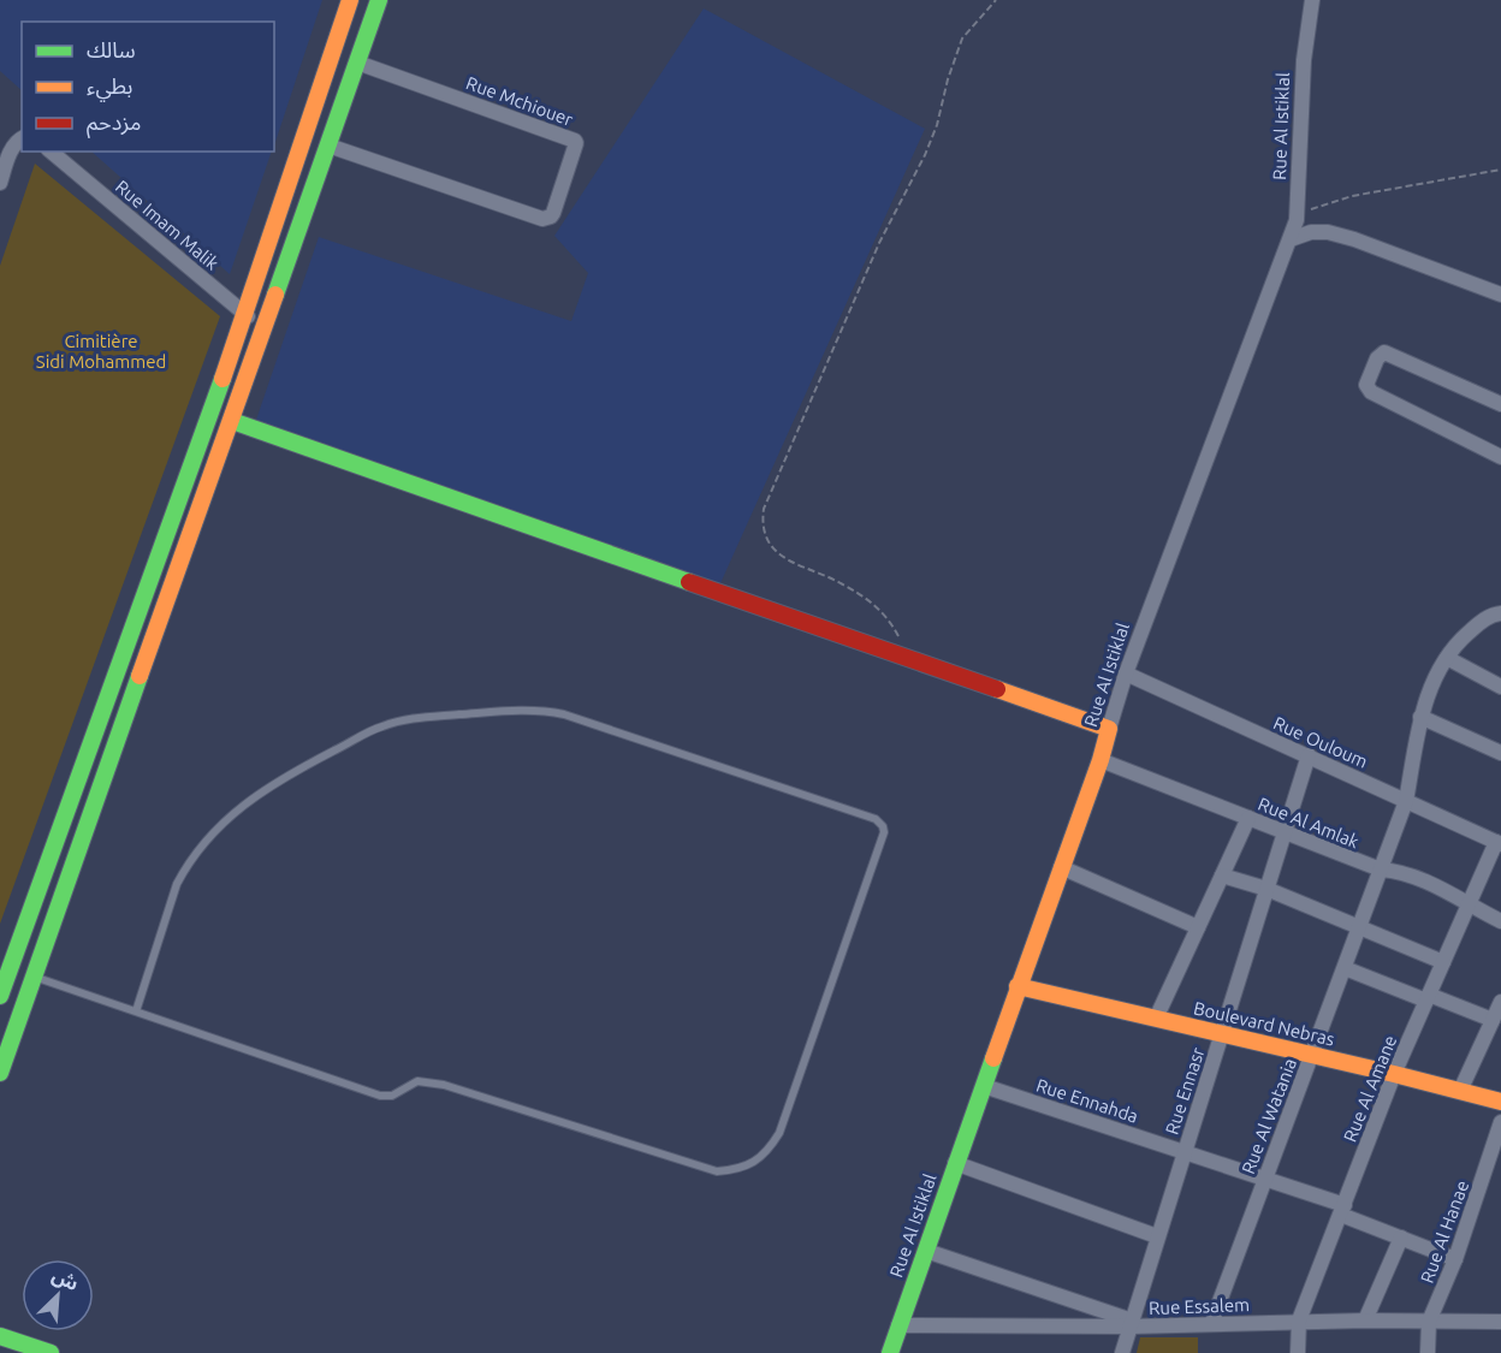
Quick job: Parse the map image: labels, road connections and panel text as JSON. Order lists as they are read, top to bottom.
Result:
{
  "streets": {
    "main road": ["Rue Al Istiklal", "Boulevard Nebras"],
    "street": [
      "Rue Mchiouer",
      "Rue Imam Malik",
      "Rue Ouloum",
      "Rue Al Amlak",
      "Rue Al Amane",
      "Rue Ennasr",
      "Rue Ennahda",
      "Rue Al Watania",
      "Rue Al Hanae",
      "Rue Essalem"
    ]
  },
  "crossings": [
    ["Rue Al Istiklal", "Rue Ouloum"],
    ["Rue Al Istiklal", "Rue Al Amlak"],
    ["Rue Al Istiklal", "Boulevard Nebras"],
    ["Rue Al Istiklal", "Rue Ennahda"],
    ["Rue Al Istiklal", "Rue Essalem"],
    ["Rue Ouloum", "Rue Al Amane"],
    ["Rue Ouloum", "Rue Ennasr"],
    ["Rue Ouloum", "Rue Al Watania"],
    ["Rue Al Amlak", "Rue Al Amane"],
    ["Rue Al Amlak", "Rue Ennasr"],
    ["Rue Al Amlak", "Rue Al Watania"],
    ["Boulevard Nebras", "Rue Al Amane"],
    ["Boulevard Nebras", "Rue Ennasr"],
    ["Boulevard Nebras", "Rue Al Watania"],
    ["Rue Al Amane", "Rue Ennahda"],
    ["Rue Al Amane", "Rue Essalem"],
    ["Rue Ennasr", "Rue Ennahda"],
    ["Rue Ennasr", "Rue Essalem"],
    ["Rue Ennahda", "Rue Al Watania"],
    ["Rue Ennahda", "Rue Al Hanae"],
    ["Rue Al Watania", "Rue Essalem"],
    ["Rue Al Hanae", "Rue Essalem"]
  ],
  "parks": ["Cimitière Sidi Mohammed"],
  "legend": ["سالك", "بطيء", "مزدحم"],
  "north": "top right"
}
